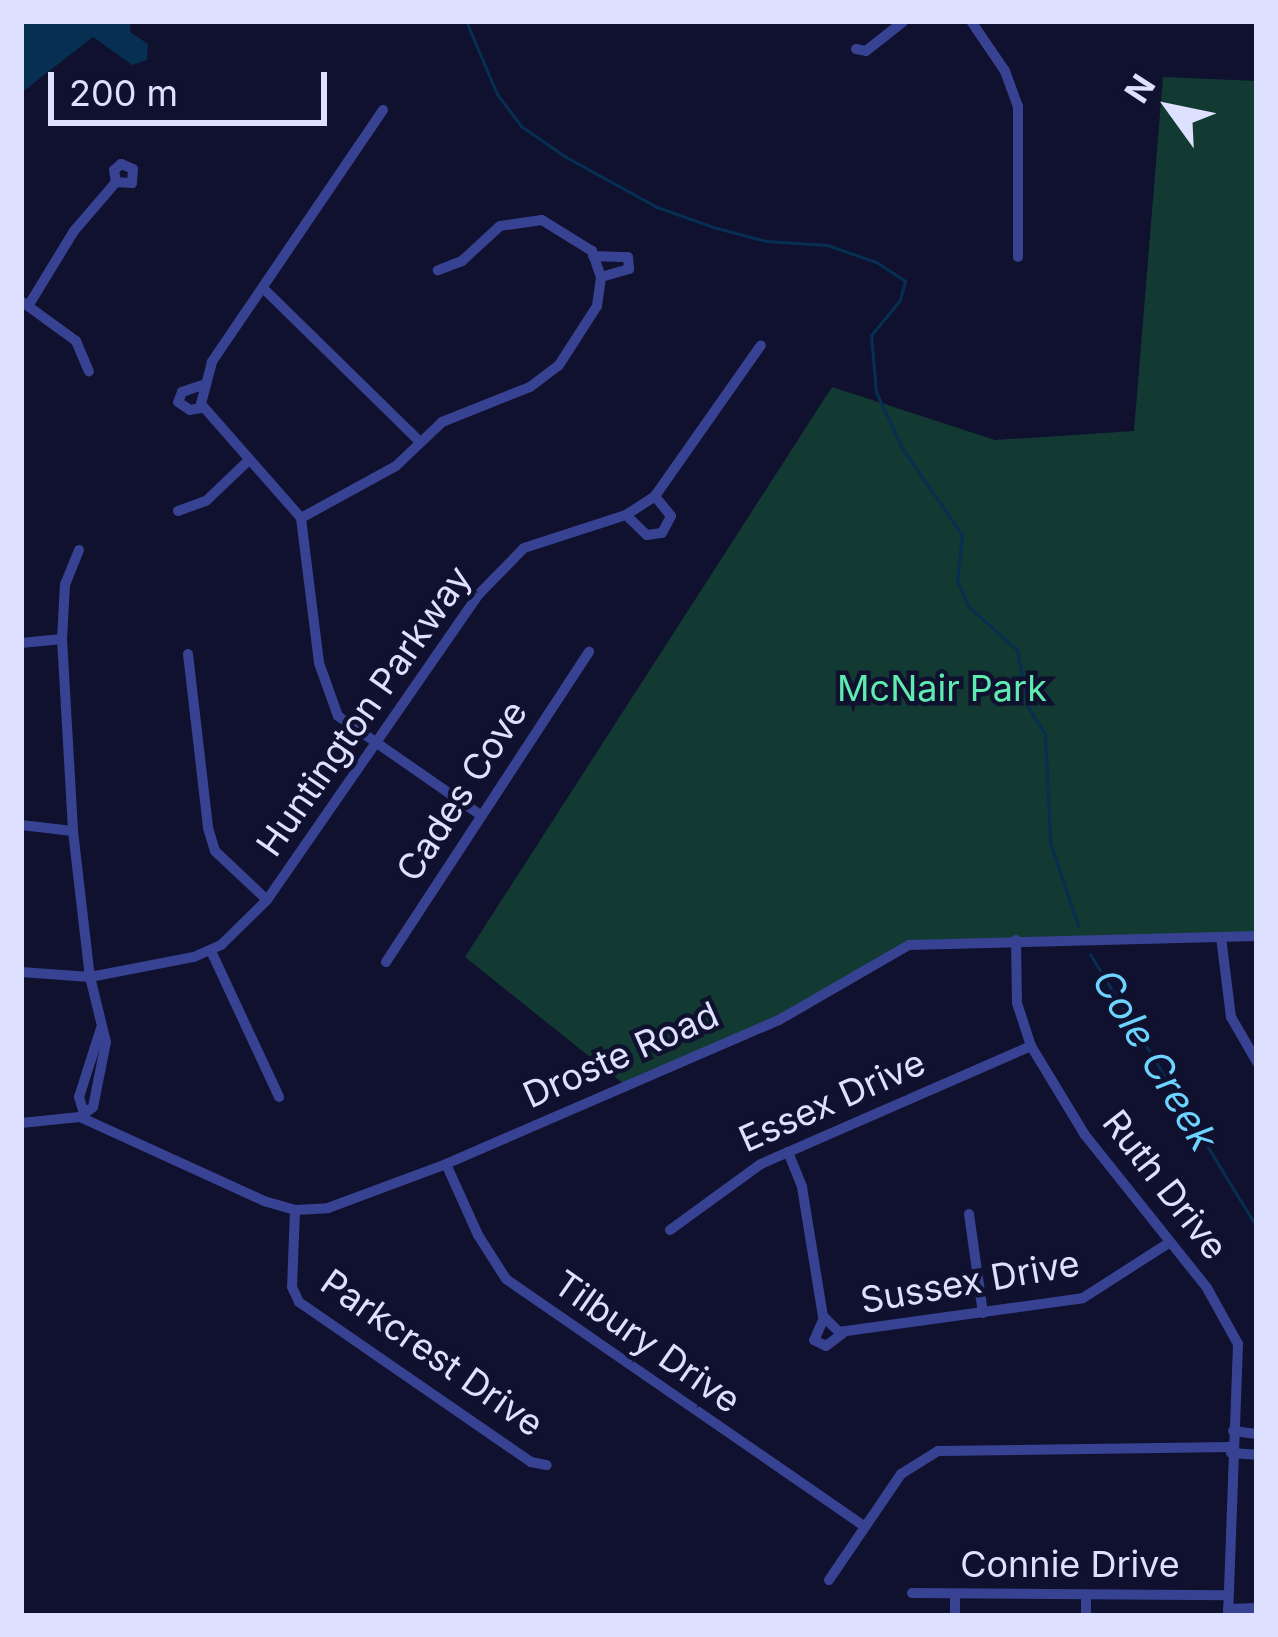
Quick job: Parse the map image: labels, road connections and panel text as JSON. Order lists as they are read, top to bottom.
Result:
{
  "streets": {
    "street": [
      "Huntington Parkway",
      "Cades Cove",
      "Droste Road",
      "Essex Drive",
      "Ruth Drive",
      "Sussex Drive",
      "Tilbury Drive",
      "Parkcrest Drive",
      "Connie Drive"
    ]
  },
  "crossings": [
    ["Droste Road", "Ruth Drive"],
    ["Droste Road", "Tilbury Drive"],
    ["Droste Road", "Parkcrest Drive"],
    ["Essex Drive", "Ruth Drive"],
    ["Essex Drive", "Sussex Drive"],
    ["Ruth Drive", "Sussex Drive"],
    ["Ruth Drive", "Connie Drive"]
  ],
  "water": ["Cole Creek"],
  "parks": ["McNair Park"],
  "scale_bar": "200 m",
  "north": "top left"
}
